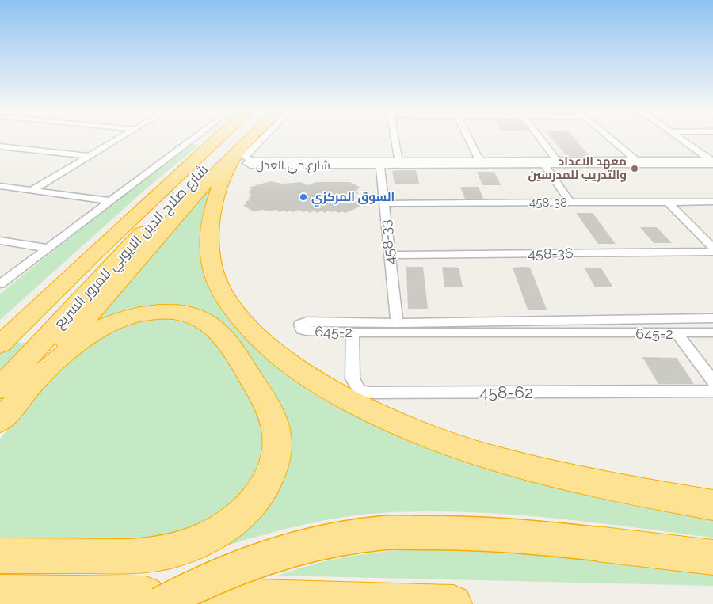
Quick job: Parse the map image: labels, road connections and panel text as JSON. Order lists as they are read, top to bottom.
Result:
{
  "streets": {
    "highway": ["شارع صلاح الدين الايوبي للمرور السريع"],
    "street": [
      "شارع حي العدل",
      "458-38",
      "458-33",
      "458-36",
      "645-2",
      "458-62"
    ]
  },
  "crossings": [
    ["شارع حي العدل", "458-33"],
    ["458-38", "458-33"],
    ["458-33", "458-36"],
    ["458-33", "645-2"],
    ["645-2", "458-62"]
  ],
  "places": ["معهد الاعداد والتدريب للمدرسين", "السوق المركزي"]
}
